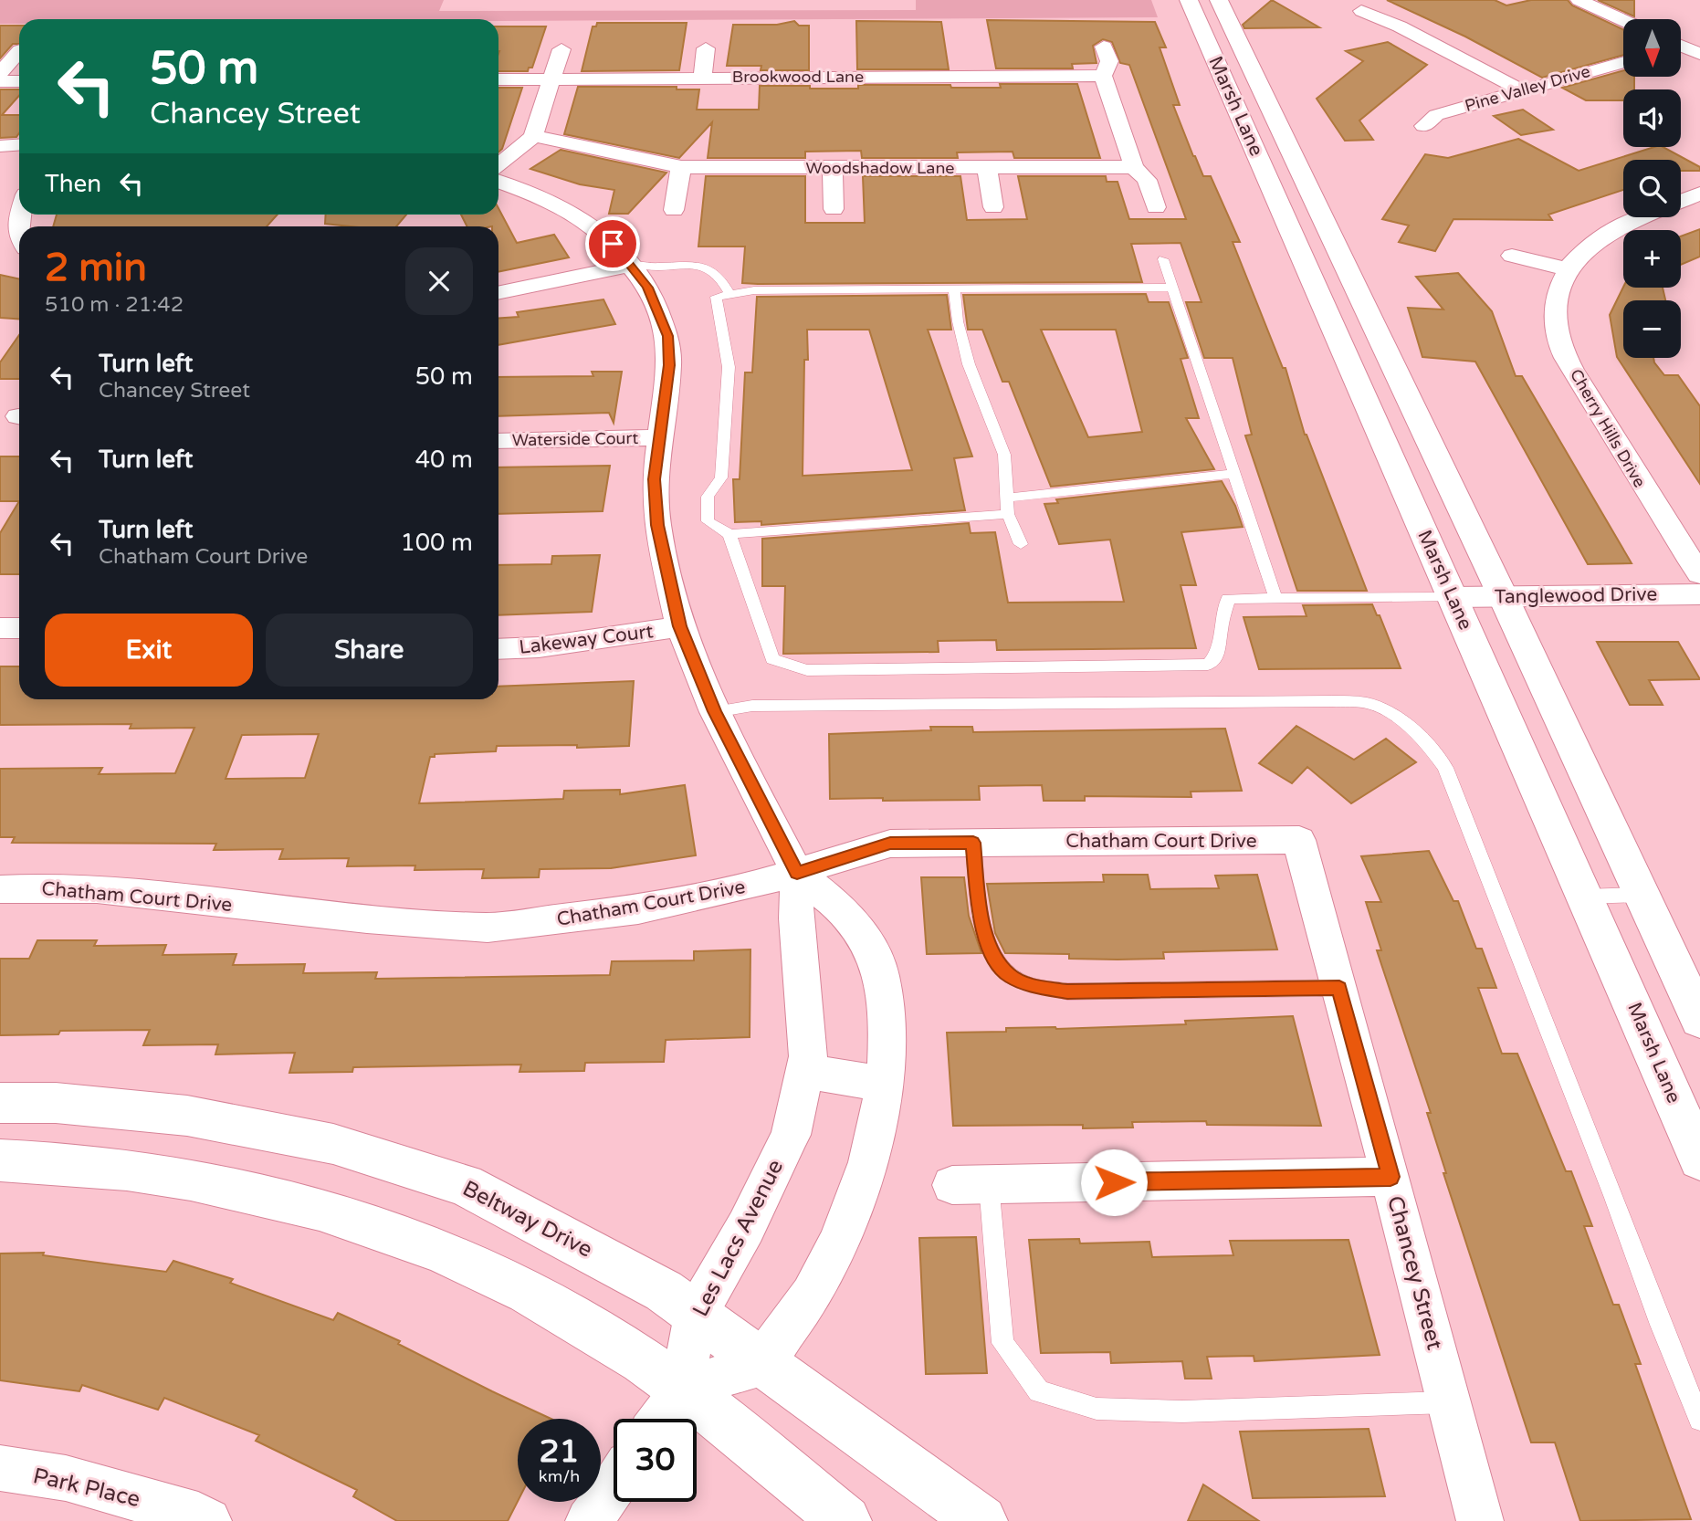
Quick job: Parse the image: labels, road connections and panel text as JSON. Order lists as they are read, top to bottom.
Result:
{
  "streets": {
    "main road": ["Marsh Lane", "Beltway Drive"],
    "street": [
      "Brookwood Lane",
      "Pine Valley Drive",
      "Woodshadow Lane",
      "Cherry Hills Drive",
      "Waterside Court",
      "Tanglewood Drive",
      "Lakeway Court",
      "Chatham Court Drive",
      "Les Lacs Avenue",
      "Chancey Street",
      "Park Place"
    ]
  },
  "crossings": [
    ["Marsh Lane", "Tanglewood Drive"],
    ["Waterside Court", "Les Lacs Avenue"],
    ["Lakeway Court", "Les Lacs Avenue"],
    ["Chatham Court Drive", "Les Lacs Avenue"],
    ["Chatham Court Drive", "Chancey Street"],
    ["Beltway Drive", "Les Lacs Avenue"]
  ],
  "north": "bottom",
  "page": {
    "map_buttons": ["+", "−"],
    "turn": ["50 m", "Chancey Street"],
    "then": "Then",
    "heading": ["2 min", "510 m · 21:42"],
    "list": [
      {
        "name": "Turn left",
        "note": "Chancey Street",
        "value": "50 m"
      },
      {
        "name": "Turn left",
        "value": "40 m"
      },
      {
        "name": "Turn left",
        "note": "Chatham Court Drive",
        "value": "100 m"
      }
    ],
    "buttons": ["Exit", "Share"],
    "speed": "21 km/h",
    "limit": "30"
  }
}
